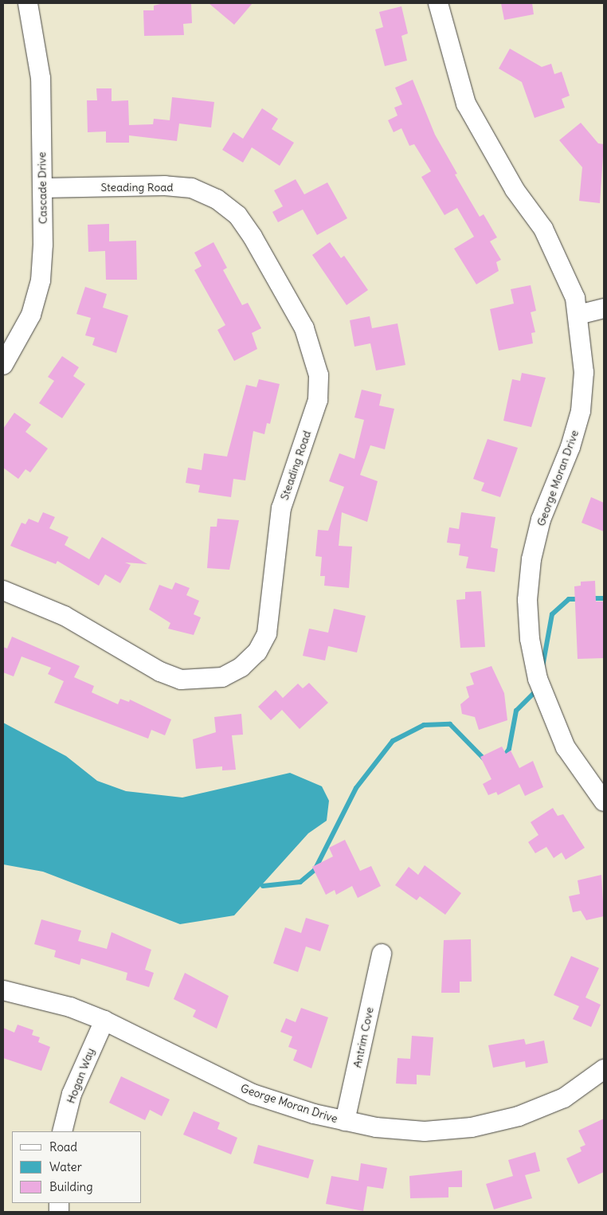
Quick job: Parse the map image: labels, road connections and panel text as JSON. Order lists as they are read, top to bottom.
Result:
{
  "streets": {
    "street": [
      "Steading Road",
      "Cascade Drive",
      "George Moran Drive",
      "Antrim Cove",
      "Hogan Way"
    ]
  },
  "crossings": [
    ["Steading Road", "Cascade Drive"],
    ["George Moran Drive", "Antrim Cove"],
    ["George Moran Drive", "Hogan Way"]
  ],
  "legend": ["Road", "Water", "Building"]
}
